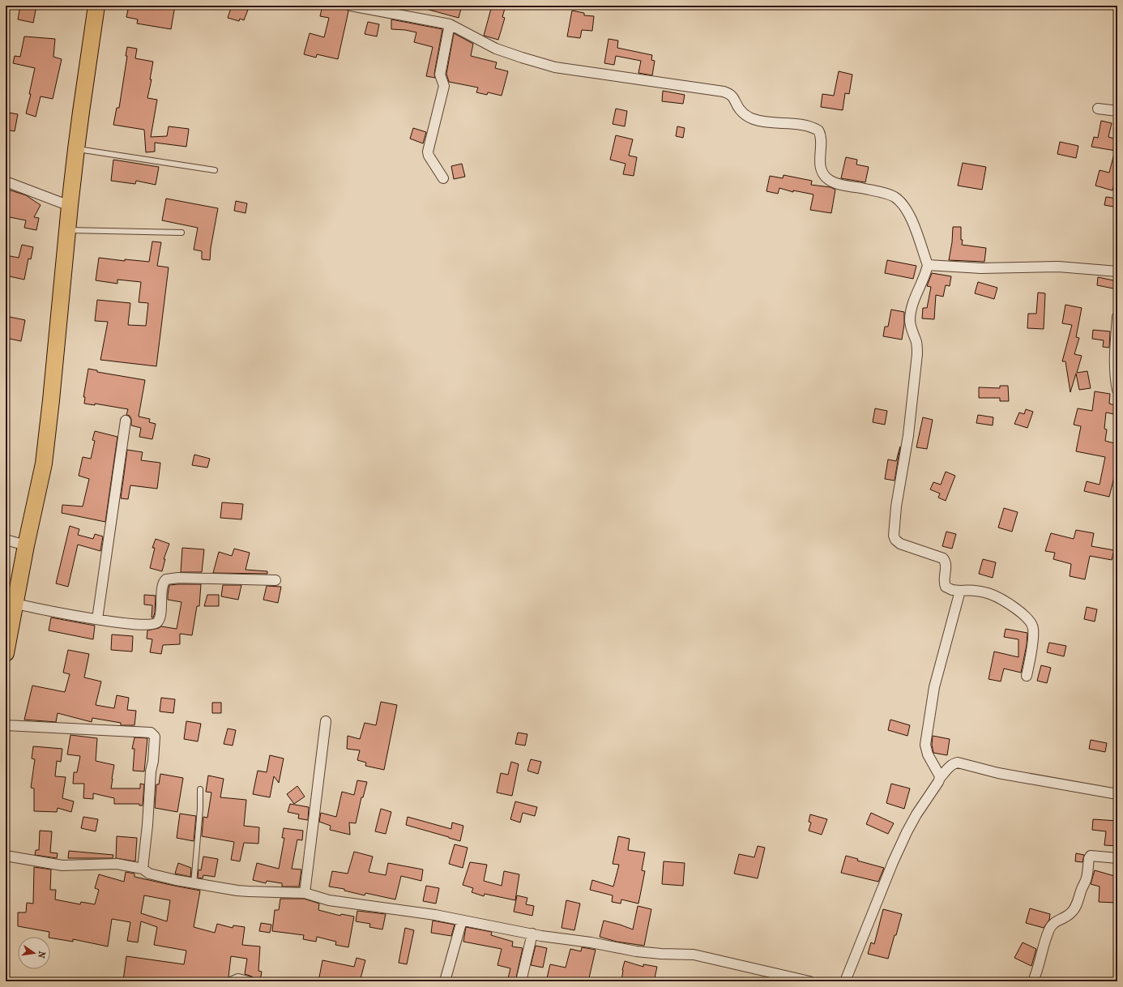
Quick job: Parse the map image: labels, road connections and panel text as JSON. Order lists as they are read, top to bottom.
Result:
{
  "north": "right"
}
